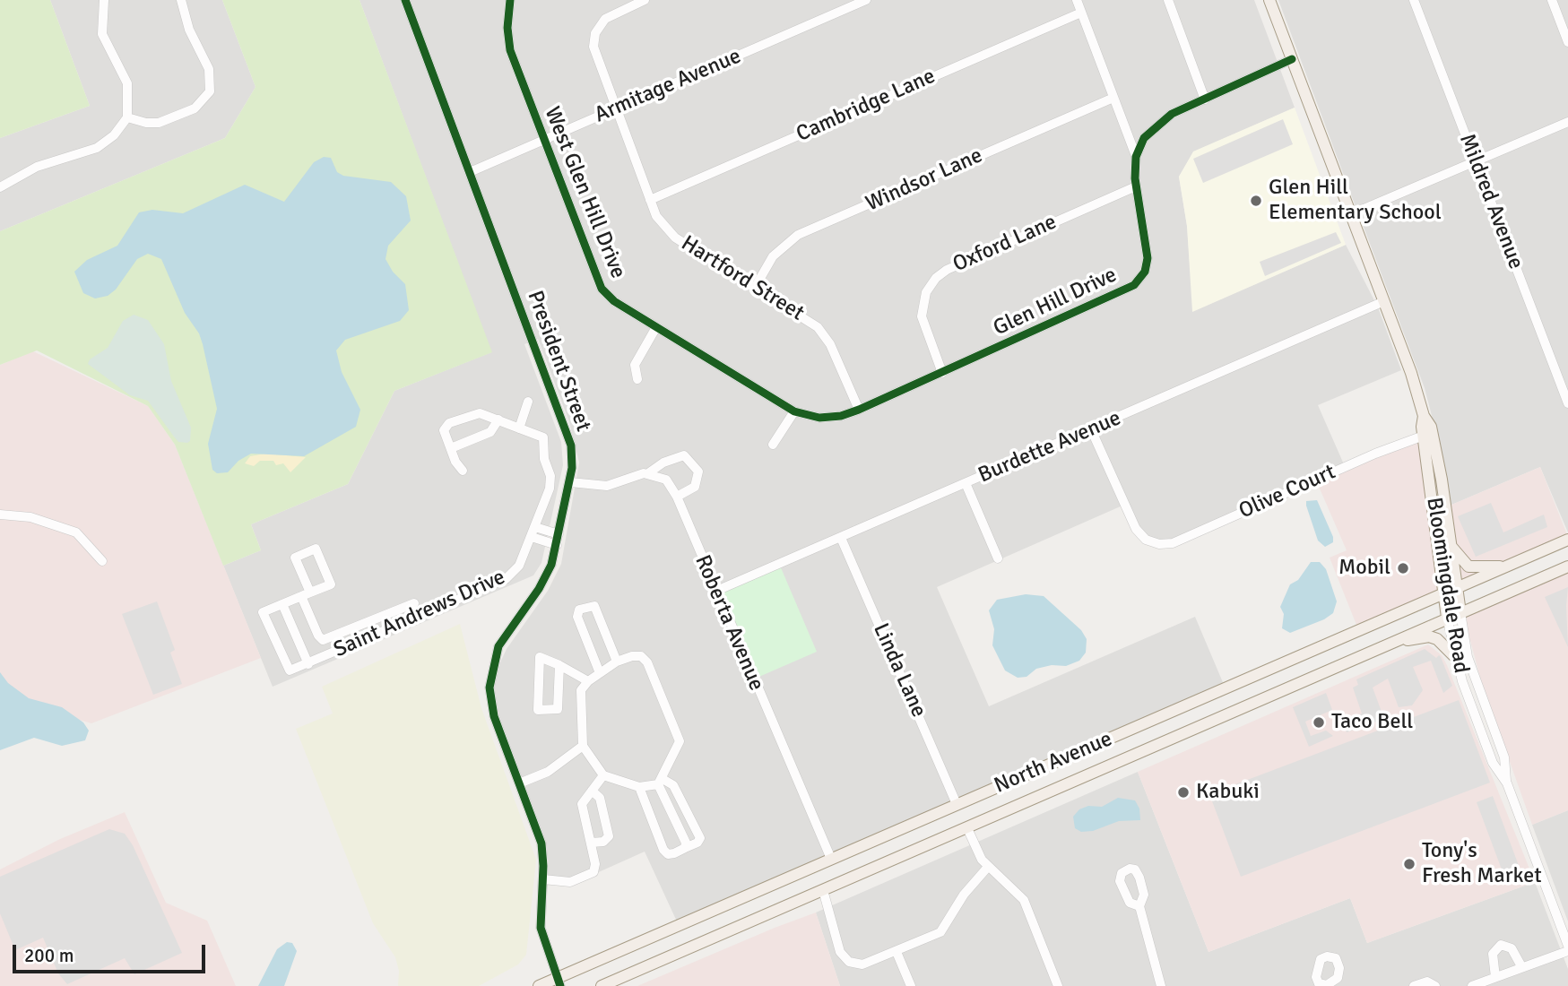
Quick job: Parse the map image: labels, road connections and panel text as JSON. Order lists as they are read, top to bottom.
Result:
{
  "streets": {
    "main road": ["Bloomingdale Road", "North Avenue"],
    "street": [
      "Armitage Avenue",
      "Cambridge Lane",
      "Windsor Lane",
      "West Glen Hill Drive",
      "Mildred Avenue",
      "Oxford Lane",
      "Hartford Street",
      "Glen Hill Drive",
      "President Street",
      "Burdette Avenue",
      "Olive Court",
      "Saint Andrews Drive",
      "Roberta Avenue",
      "Linda Lane"
    ]
  },
  "crossings": [
    ["Armitage Avenue", "West Glen Hill Drive"],
    ["Armitage Avenue", "Hartford Street"],
    ["Armitage Avenue", "President Street"],
    ["Cambridge Lane", "Hartford Street"],
    ["Windsor Lane", "Hartford Street"],
    ["West Glen Hill Drive", "Glen Hill Drive"],
    ["Oxford Lane", "Glen Hill Drive"],
    ["Hartford Street", "Glen Hill Drive"],
    ["Glen Hill Drive", "Bloomingdale Road"],
    ["President Street", "North Avenue"],
    ["Burdette Avenue", "Olive Court"],
    ["Burdette Avenue", "Bloomingdale Road"],
    ["Burdette Avenue", "Roberta Avenue"],
    ["Burdette Avenue", "Linda Lane"],
    ["Olive Court", "Bloomingdale Road"],
    ["Bloomingdale Road", "North Avenue"],
    ["Roberta Avenue", "North Avenue"],
    ["Linda Lane", "North Avenue"]
  ],
  "places": [
    "Glen Hill Elementary School",
    "Mobil",
    "Taco Bell",
    "Kabuki",
    "Tony's Fresh Market"
  ],
  "scale_bar": "200 m"
}
